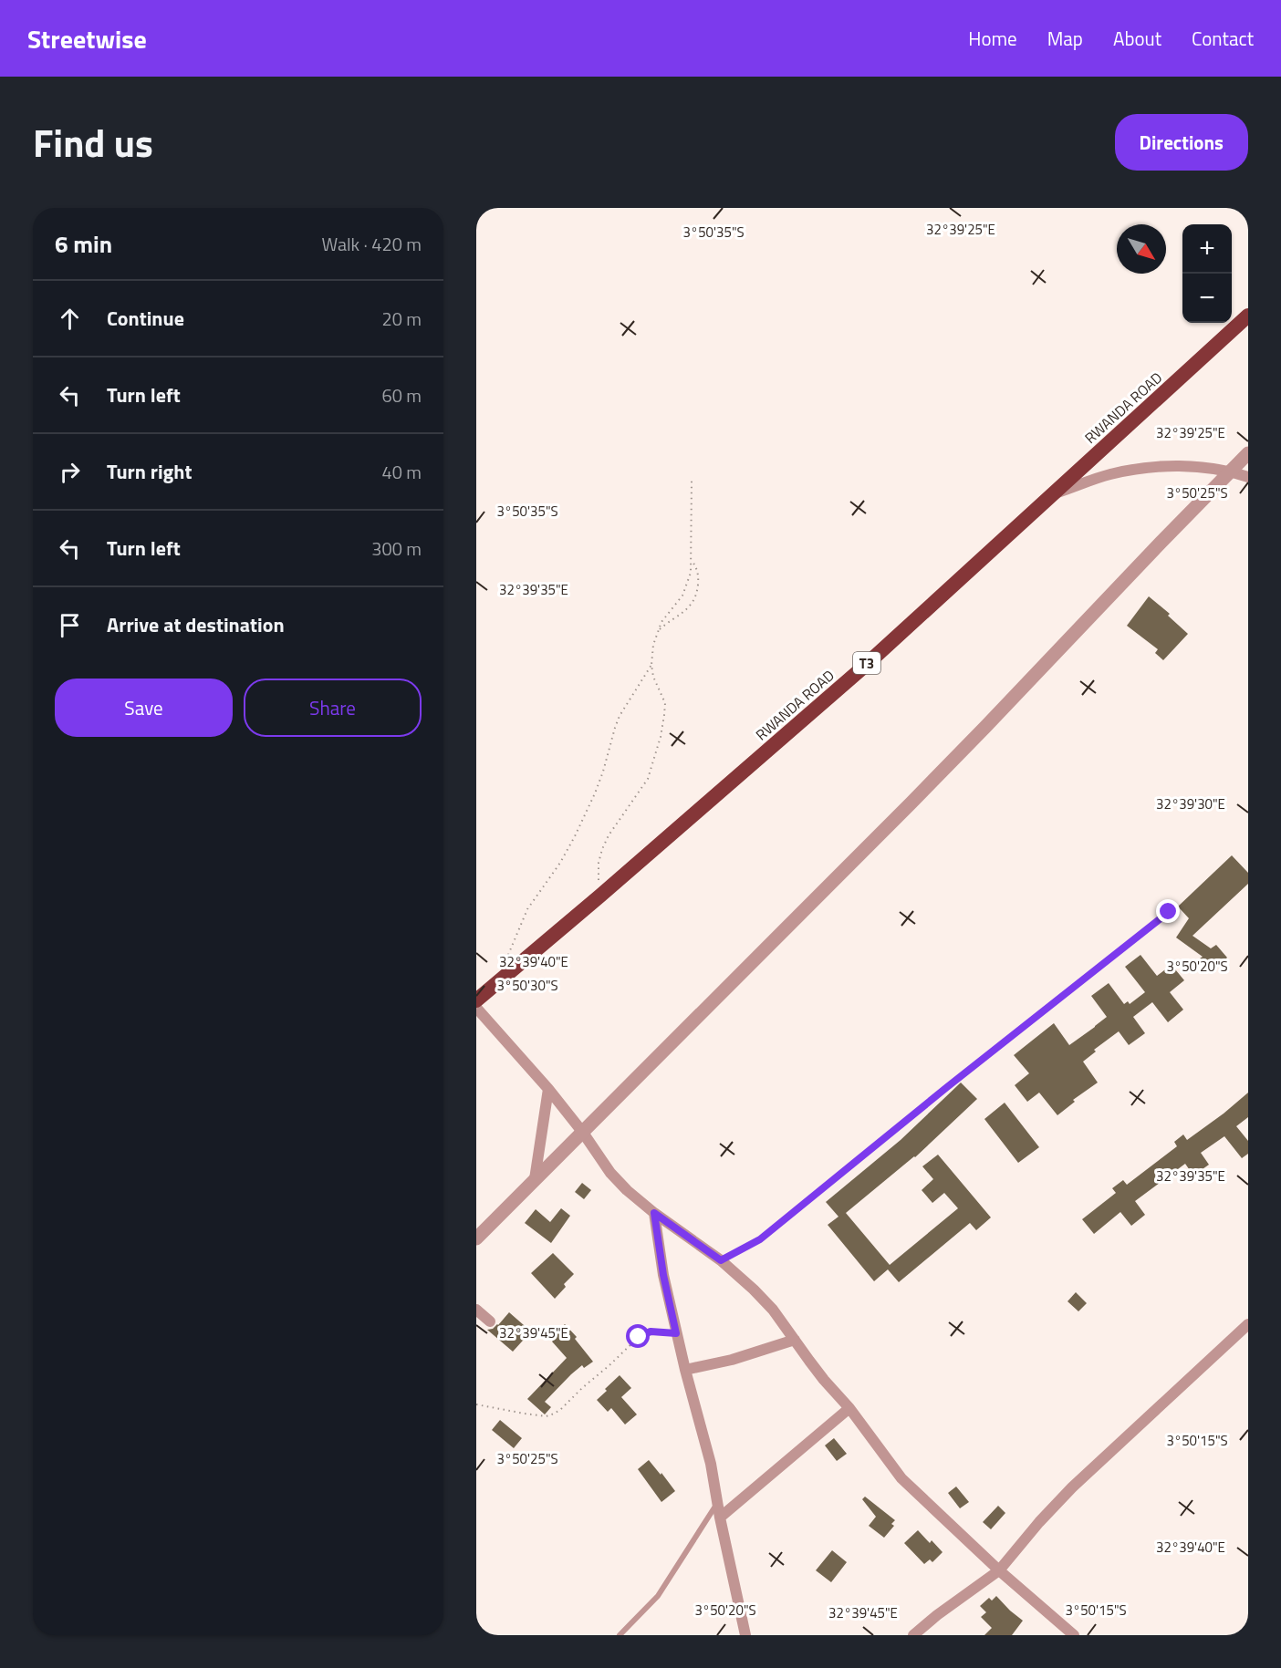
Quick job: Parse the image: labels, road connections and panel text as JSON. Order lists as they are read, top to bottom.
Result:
{
  "streets": {
    "highway": ["RWANDA ROAD", "T3"]
  },
  "north": "bottom right",
  "page": {
    "header": "Streetwise",
    "nav": [
      "Home",
      "Map",
      "About",
      "Contact"
    ],
    "title": "Find us",
    "buttons": [
      "Directions",
      ["Save", "Share"]
    ],
    "heading": ["6 min", "Walk · 420 m"],
    "map_buttons": ["+", "−"],
    "list": [
      ["Continue", "20 m"],
      ["Turn left", "60 m"],
      ["Turn right", "40 m"],
      ["Turn left", "300 m"],
      "Arrive at destination"
    ]
  },
  "coordinates": [
    "32°39'25\"E",
    "3°50'35\"S",
    "3°50'25\"S",
    "32°39'35\"E",
    "32°39'30\"E",
    "32°39'40\"E",
    "3°50'20\"S",
    "3°50'30\"S",
    "32°39'45\"E",
    "3°50'15\"S"
  ]
}
